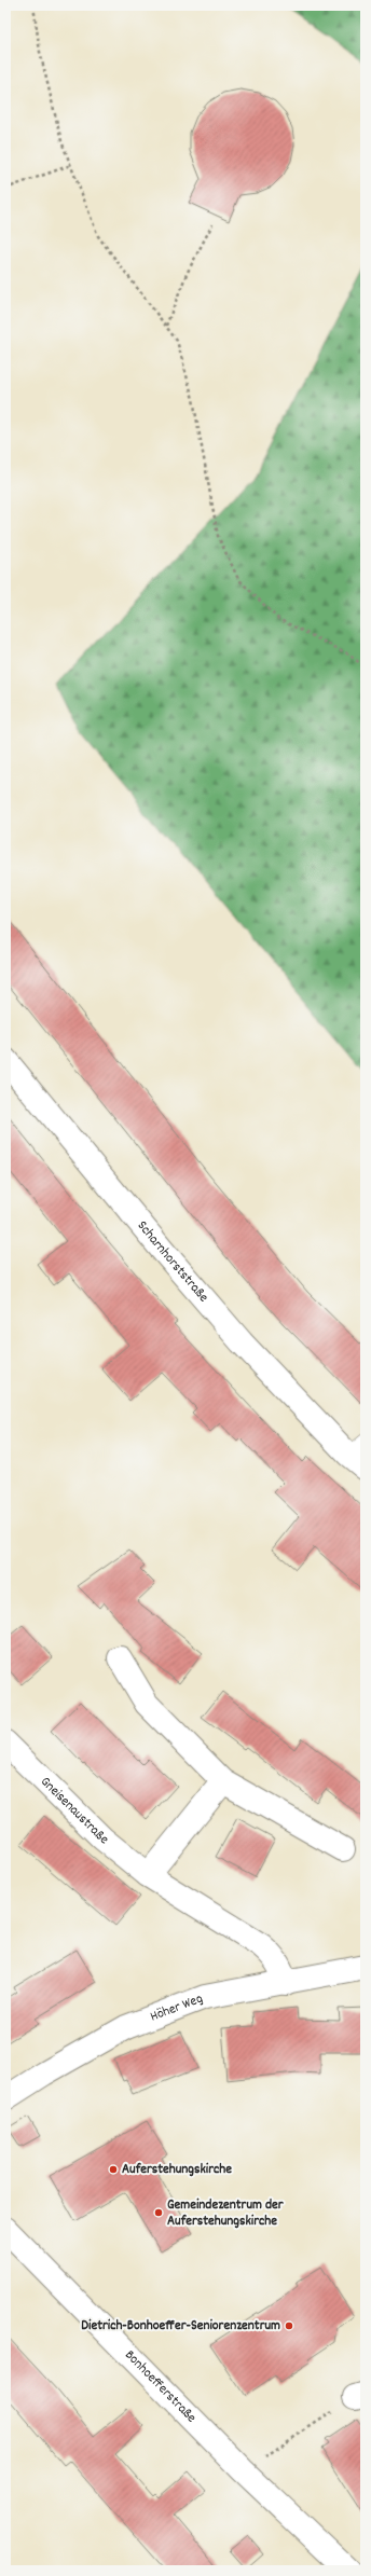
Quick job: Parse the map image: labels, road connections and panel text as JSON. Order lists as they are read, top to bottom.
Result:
{
  "streets": {
    "street": [
      "Scharnhorststraße",
      "Gneisenaustraße",
      "Höher Weg",
      "Bonhoefferstraße"
    ]
  },
  "crossings": [
    ["Gneisenaustraße", "Höher Weg"]
  ],
  "places": ["Auferstehungskirche", "Gemeindezentrum der Auferstehungskirche", "Dietrich-Bonhoeffer-Seniorenzentrum"]
}
